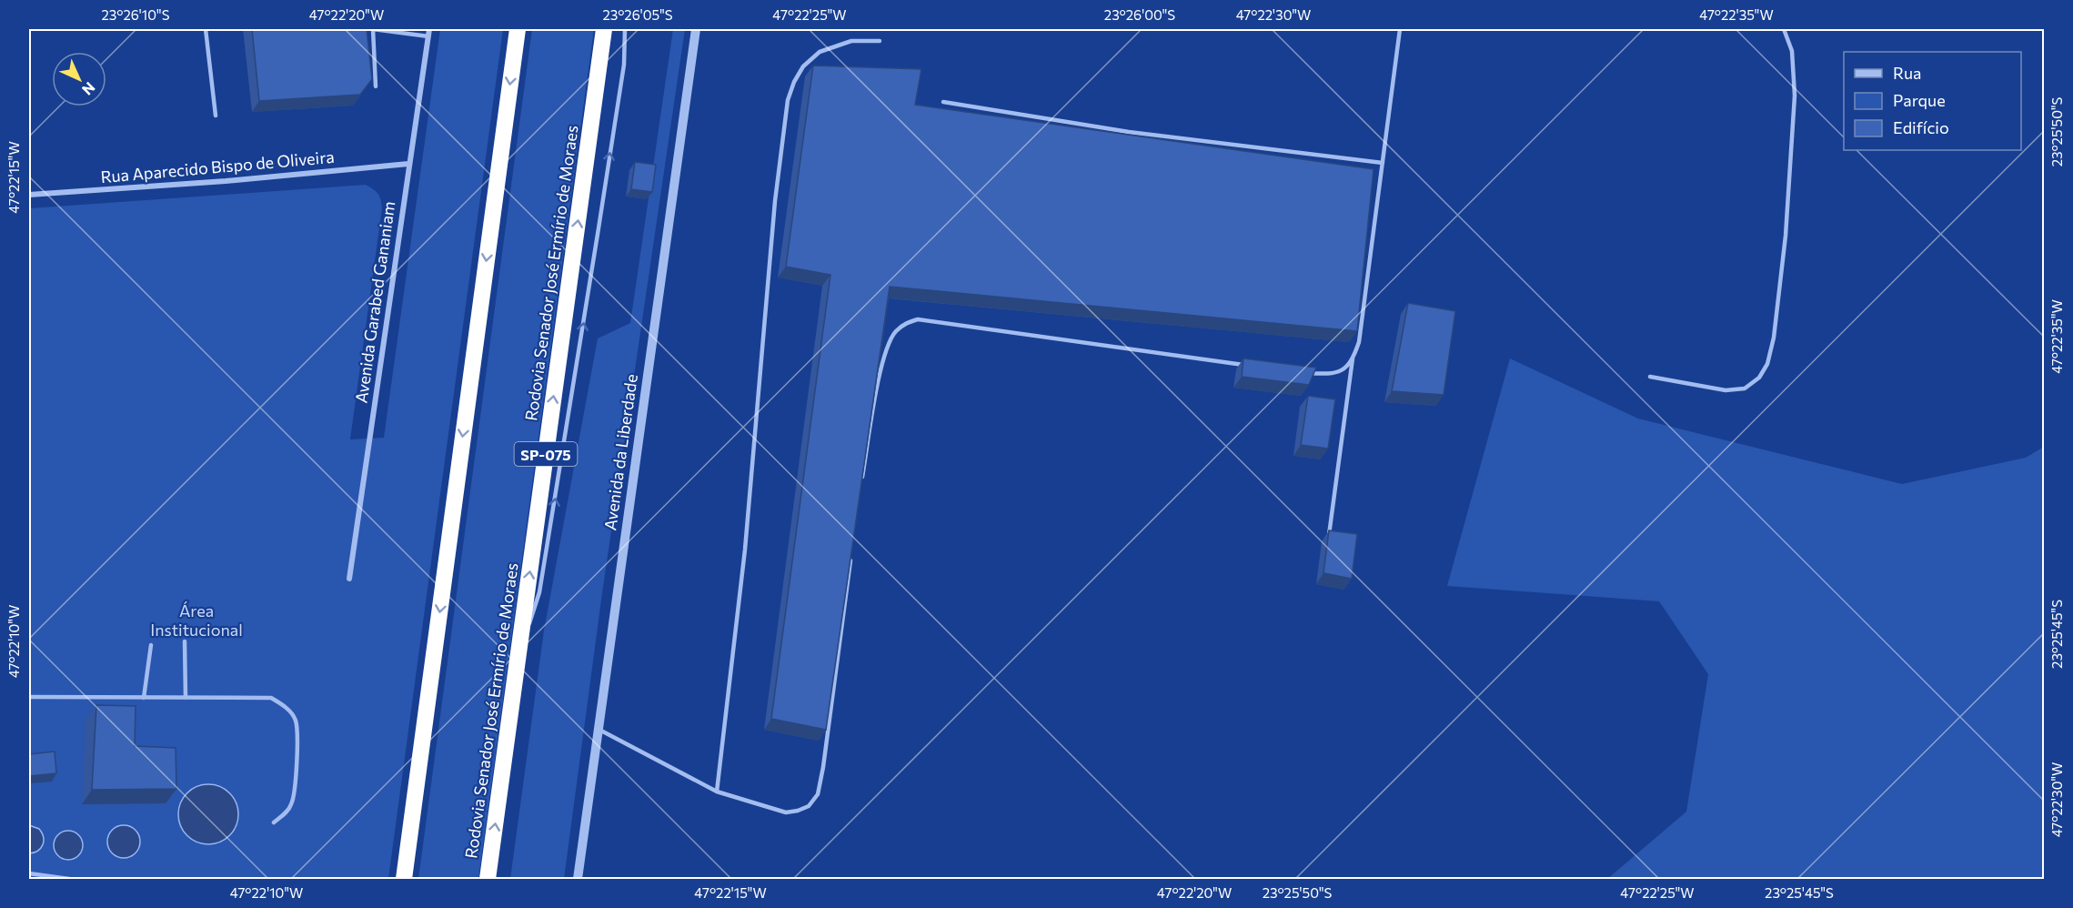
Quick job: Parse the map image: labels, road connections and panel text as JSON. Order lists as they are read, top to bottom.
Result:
{
  "streets": {
    "highway": ["Rodovia Senador José Ermírio de Moraes", "SP-075"],
    "street": ["Rua Aparecido Bispo de Oliveira", "Avenida Garabed Gananiam", "Avenida da Liberdade"]
  },
  "crossings": [
    ["Rua Aparecido Bispo de Oliveira", "Avenida Garabed Gananiam"]
  ],
  "parks": ["Área Institucional"],
  "legend": ["Rua", "Parque", "Edifício"],
  "north": "bottom right",
  "coordinates": [
    "23°26'10\"S",
    "47°22'20\"W",
    "23°26'05\"S",
    "47°22'25\"W",
    "23°26'00\"S",
    "47°22'30\"W",
    "47°22'35\"W",
    "23°25'50\"S",
    "47°22'15\"W",
    "23°25'45\"S",
    "47°22'10\"W"
  ]
}
